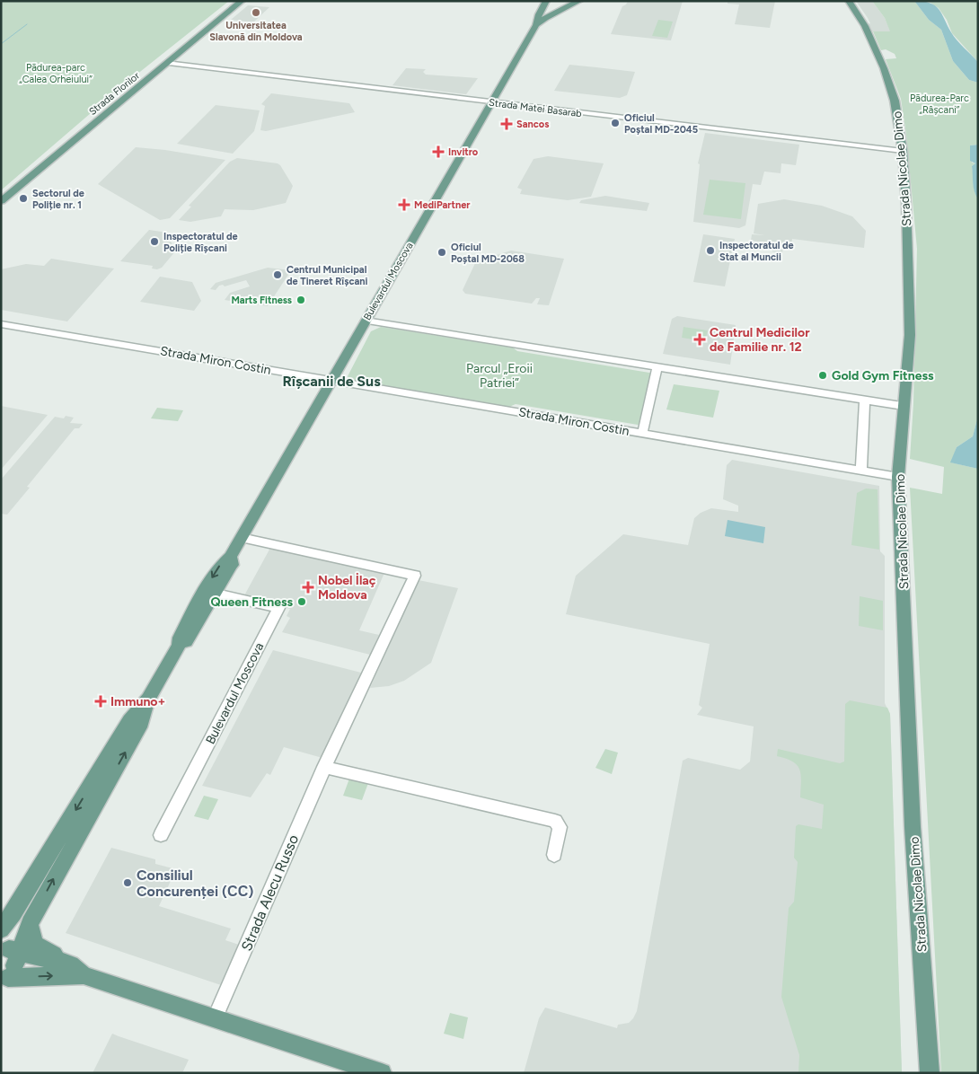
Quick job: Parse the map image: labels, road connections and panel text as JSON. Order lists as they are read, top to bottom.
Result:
{
  "streets": {
    "main road": ["Strada Florilor", "Strada Nicolae Dimo", "Bulevardul Moscova"],
    "street": ["Strada Matei Basarab", "Strada Miron Costin", "Strada Alecu Russo"]
  },
  "crossings": [
    ["Strada Florilor", "Strada Matei Basarab"],
    ["Strada Matei Basarab", "Strada Nicolae Dimo"],
    ["Strada Matei Basarab", "Bulevardul Moscova"],
    ["Strada Nicolae Dimo", "Strada Miron Costin"],
    ["Bulevardul Moscova", "Strada Miron Costin"],
    ["Bulevardul Moscova", "Strada Alecu Russo"]
  ],
  "districts": ["Rîșcanii de Sus"],
  "parks": ["Pădurea-parc „Calea Orheiului”", "Pădurea-Parc „Râșcani”", "Parcul „Eroii Patriei”"],
  "places": {
    "other": [
      "Universitatea Slavonă din Moldova",
      "Oficiul Poștal MD-2045",
      "Sectorul de Poliție nr. 1",
      "Inspectoratul de Poliție Rîșcani",
      "Inspectoratul de Stat al Muncii",
      "Oficiul Poștal MD-2068",
      "Centrul Municipal de Tineret Rîșcani",
      "Marts Fitness",
      "Gold Gym Fitness",
      "Queen Fitness",
      "Consiliul Concurenței (СС)"
    ],
    "health": [
      "Sancos",
      "Invitro",
      "MediPartner",
      "Centrul Medicilor de Familie nr. 12",
      "Nobel İlaç Moldova",
      "Immuno+"
    ]
  }
}
